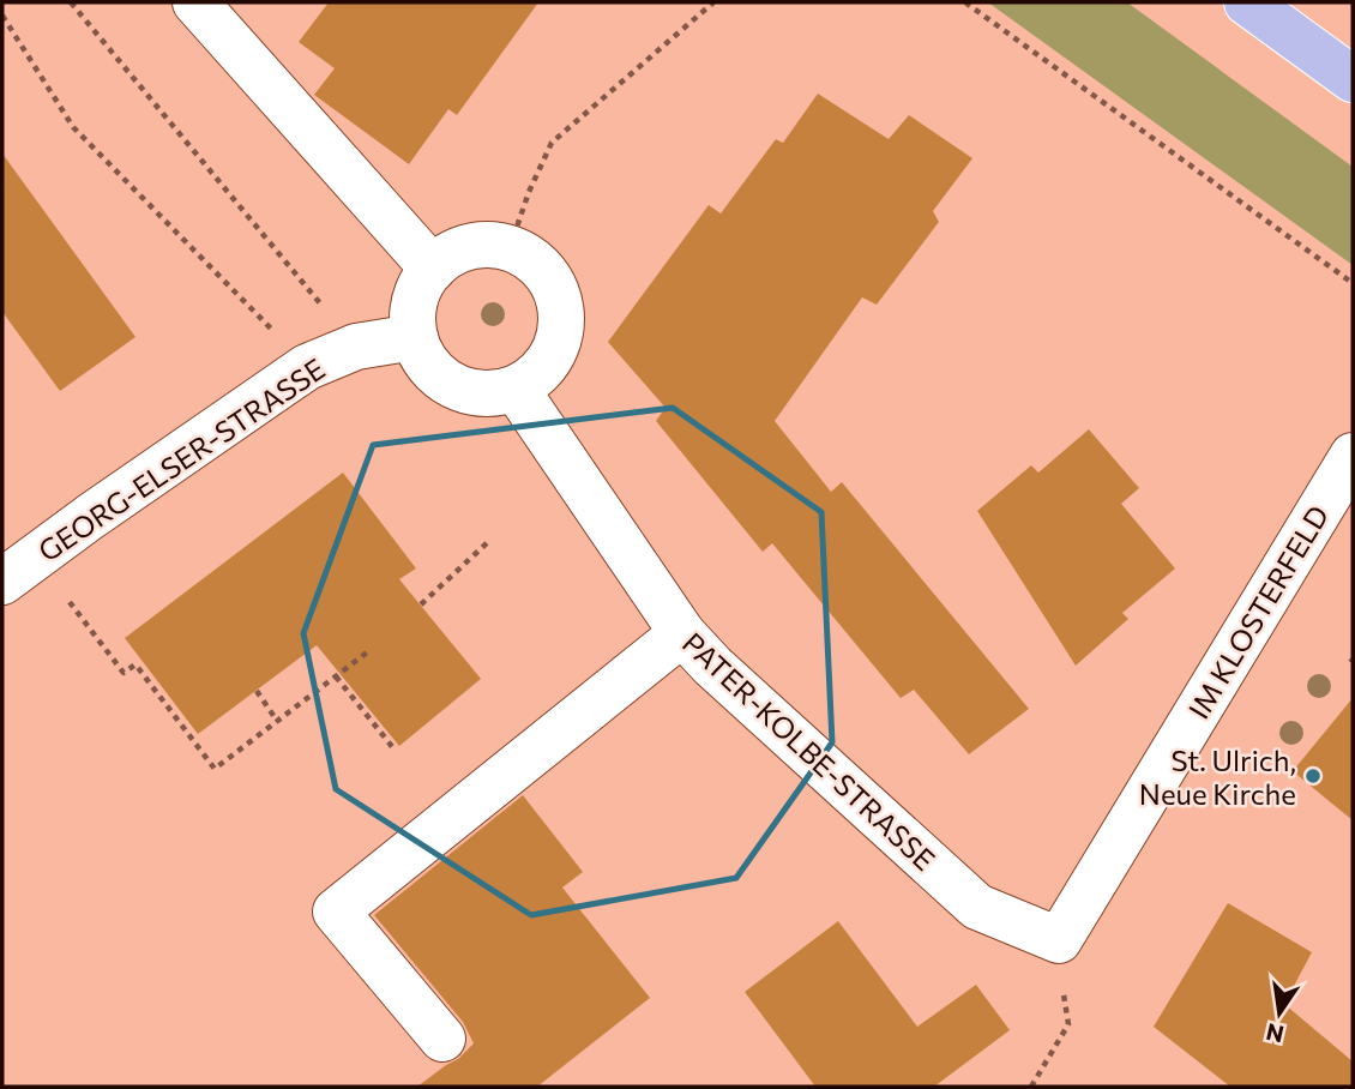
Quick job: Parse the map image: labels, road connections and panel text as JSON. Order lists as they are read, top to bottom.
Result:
{
  "streets": {
    "street": ["GEORG-ELSER-STRASSE", "IM KLOSTERFELD", "PATER-KOLBE-STRASSE"]
  },
  "crossings": [
    ["GEORG-ELSER-STRASSE", "PATER-KOLBE-STRASSE"],
    ["IM KLOSTERFELD", "PATER-KOLBE-STRASSE"]
  ],
  "places": ["St. Ulrich, Neue Kirche"],
  "north": "bottom"
}
